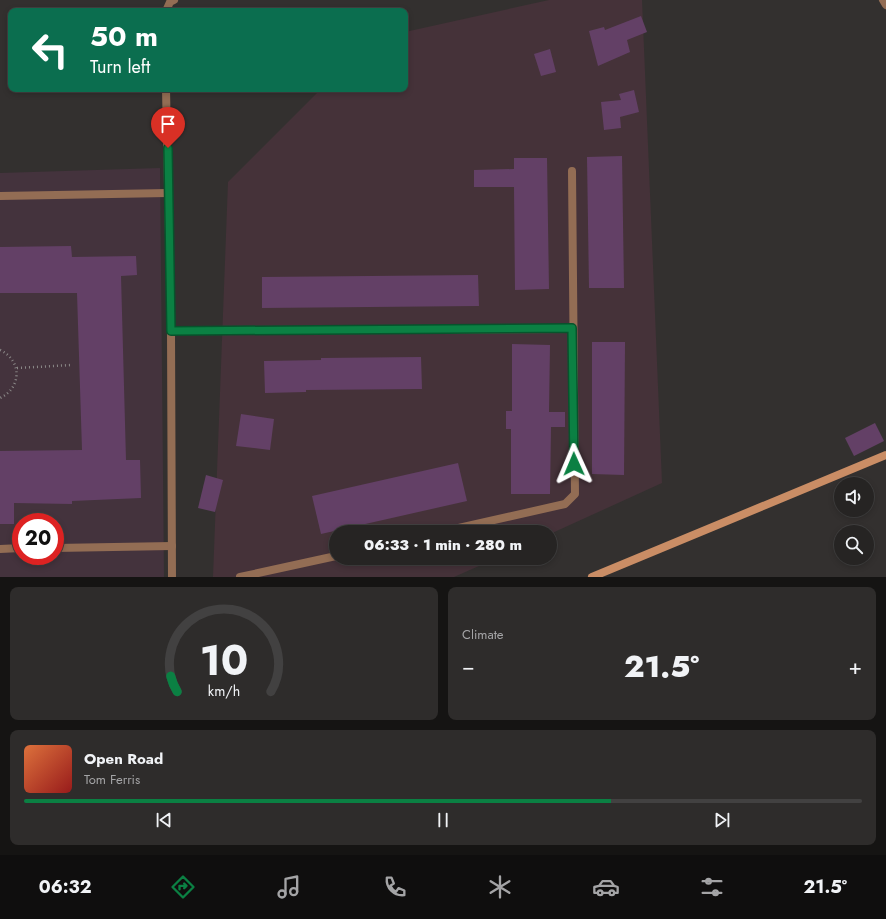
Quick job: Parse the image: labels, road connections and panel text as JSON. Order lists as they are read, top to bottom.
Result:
{
  "page": {
    "turn": ["50 m", "Turn left"],
    "limit": "20",
    "trip": "06:33 · 1 min · 280 m",
    "tile": "Climate",
    "heat": ["−", "21.5°", "+"],
    "song": ["Open Road", "Tom Ferris"],
    "tabs": ["06:32", "21.5°"],
    "gauge": ["10", "km/h"]
  }
}
